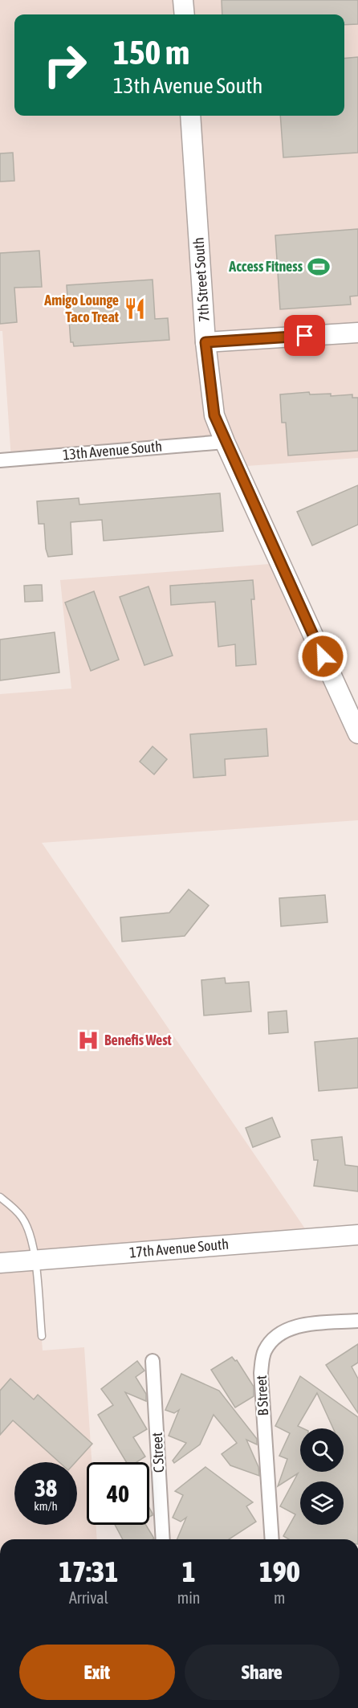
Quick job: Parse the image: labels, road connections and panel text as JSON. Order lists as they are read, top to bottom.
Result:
{
  "streets": {
    "street": [
      "7th Street South",
      "13th Avenue South",
      "17th Avenue South",
      "B Street",
      "C Street"
    ]
  },
  "crossings": [
    ["7th Street South", "13th Avenue South"]
  ],
  "places": {
    "sports": ["Access Fitness"],
    "restaurant": ["Amigo Lounge Taco Treat"],
    "hospital": ["Benefis West"]
  },
  "page": {
    "turn": ["150 m", "13th Avenue South"],
    "speed": "38 km/h",
    "limit": "40",
    "eta": [
      "17:31",
      "Arrival",
      "1",
      "min",
      "190",
      "m"
    ],
    "buttons": ["Exit", "Share"]
  }
}
